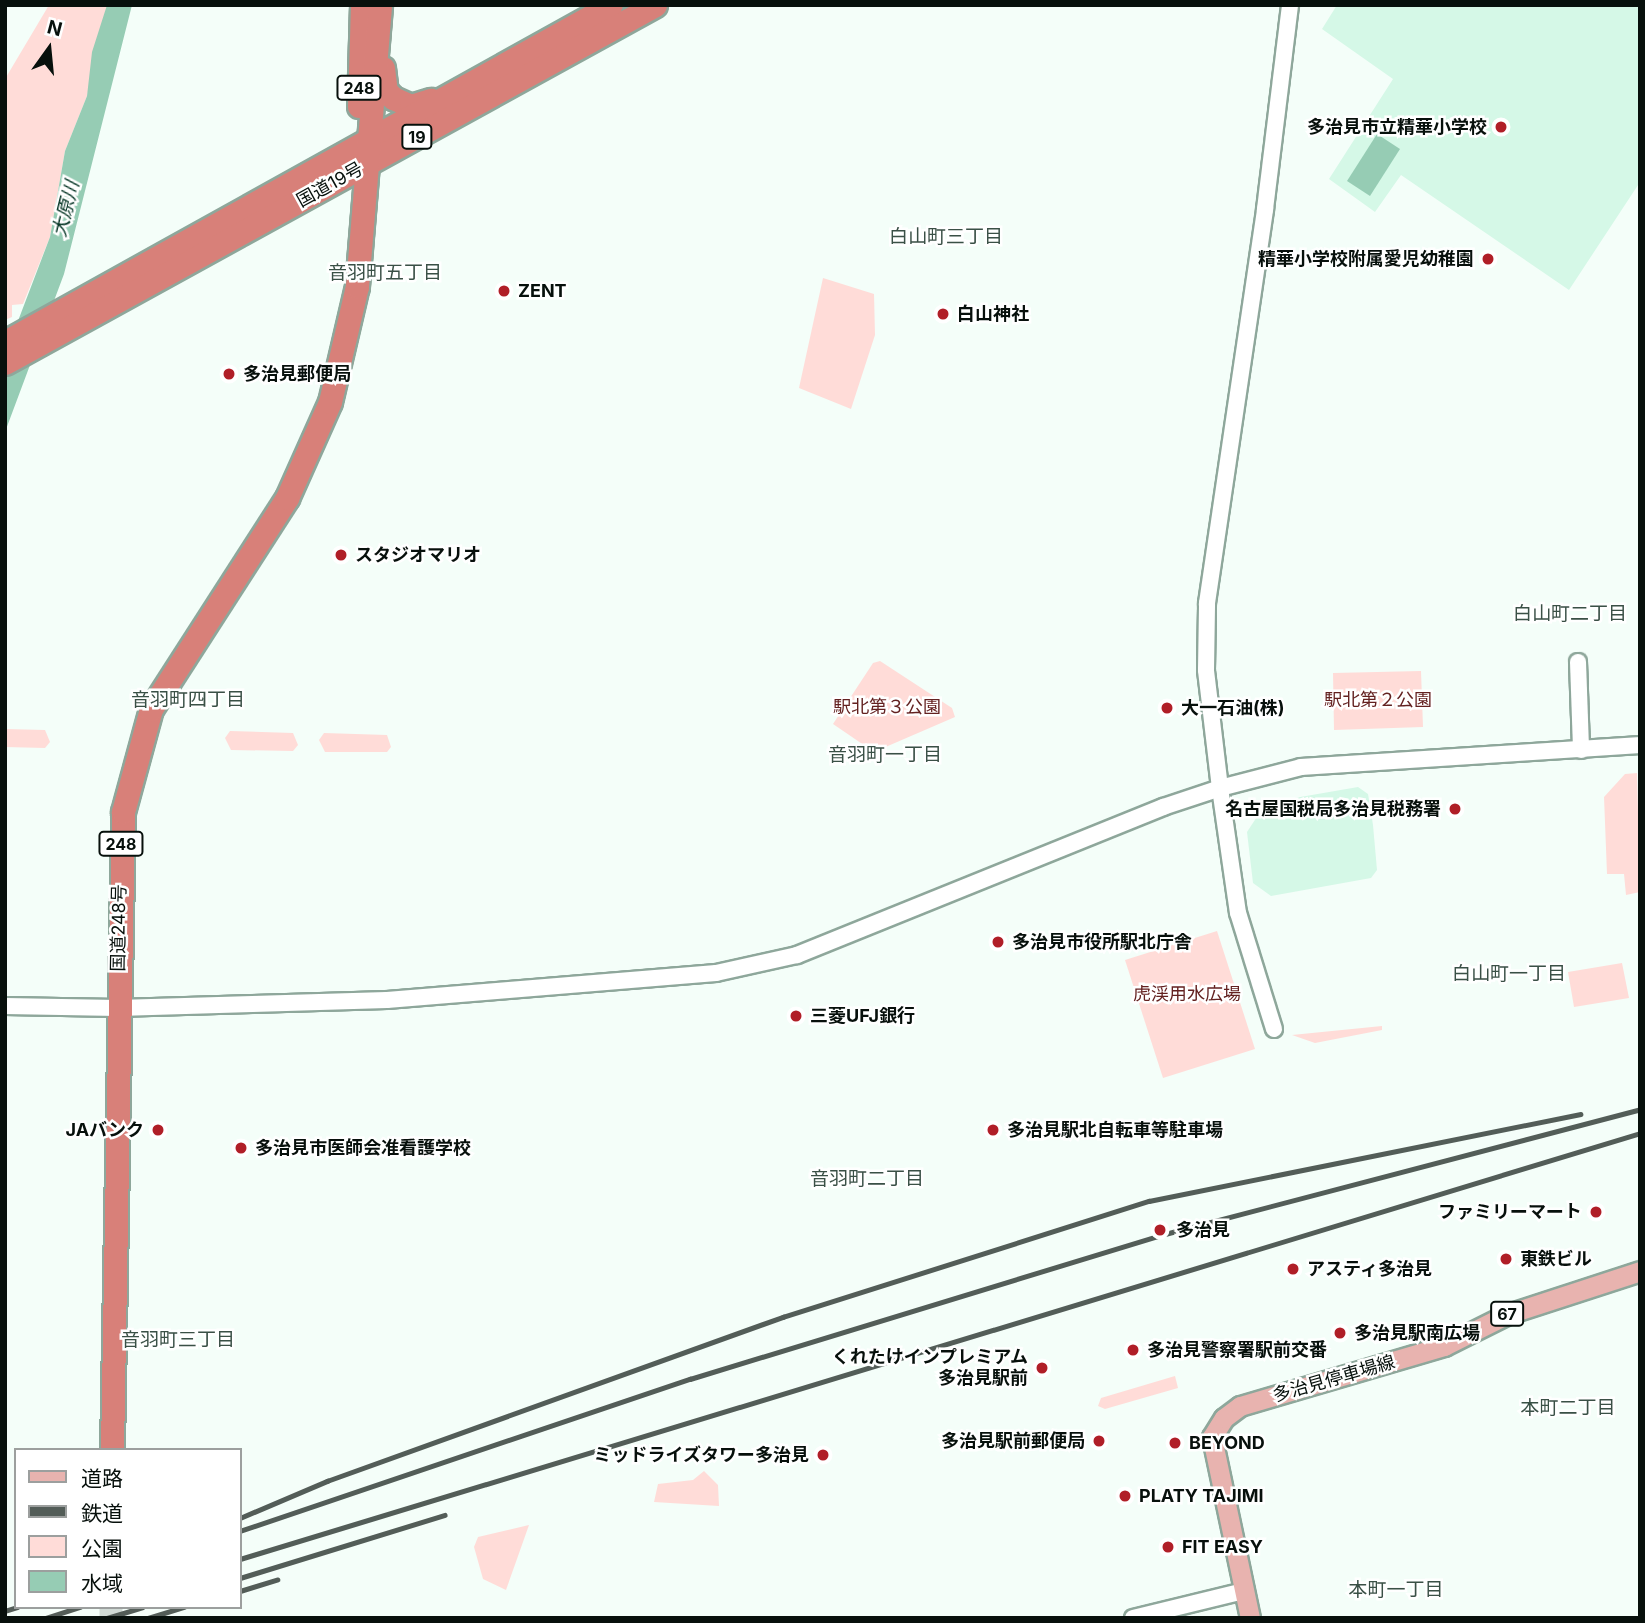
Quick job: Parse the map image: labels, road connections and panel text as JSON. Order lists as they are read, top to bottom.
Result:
{
  "streets": {
    "highway": [
      "248",
      "19",
      "国道19号",
      "国道248号"
    ],
    "main road": ["67", "多治見停車場線"]
  },
  "crossings": [
    ["248", "国道19号"],
    ["国道19号", "国道248号"]
  ],
  "districts": [
    "白山町三丁目",
    "音羽町五丁目",
    "白山町二丁目",
    "音羽町四丁目",
    "音羽町一丁目",
    "白山町一丁目",
    "音羽町二丁目",
    "音羽町三丁目",
    "本町二丁目",
    "本町一丁目"
  ],
  "water": ["大原川"],
  "parks": ["駅北第２公園", "駅北第３公園", "虎渓用水広場"],
  "places": [
    "多治見市立精華小学校",
    "精華小学校附属愛児幼稚園",
    "ZENT",
    "白山神社",
    "多治見郵便局",
    "スタジオマリオ",
    "大一石油(株)",
    "名古屋国税局多治見税務署",
    "多治見市役所駅北庁舎",
    "三菱UFJ銀行",
    "JAバンク",
    "多治見駅北自転車等駐車場",
    "多治見市医師会准看護学校",
    "ファミリーマート",
    "多治見",
    "東鉄ビル",
    "アスティ多治見",
    "多治見駅南広場",
    "多治見警察署駅前交番",
    "くれたけインプレミアム 多治見駅前",
    "多治見駅前郵便局",
    "BEYOND",
    "ミッドライズタワー多治見",
    "PLATY TAJIMI",
    "FIT EASY"
  ],
  "legend": [
    "道路",
    "鉄道",
    "公園",
    "水域"
  ],
  "north": "top"
}
